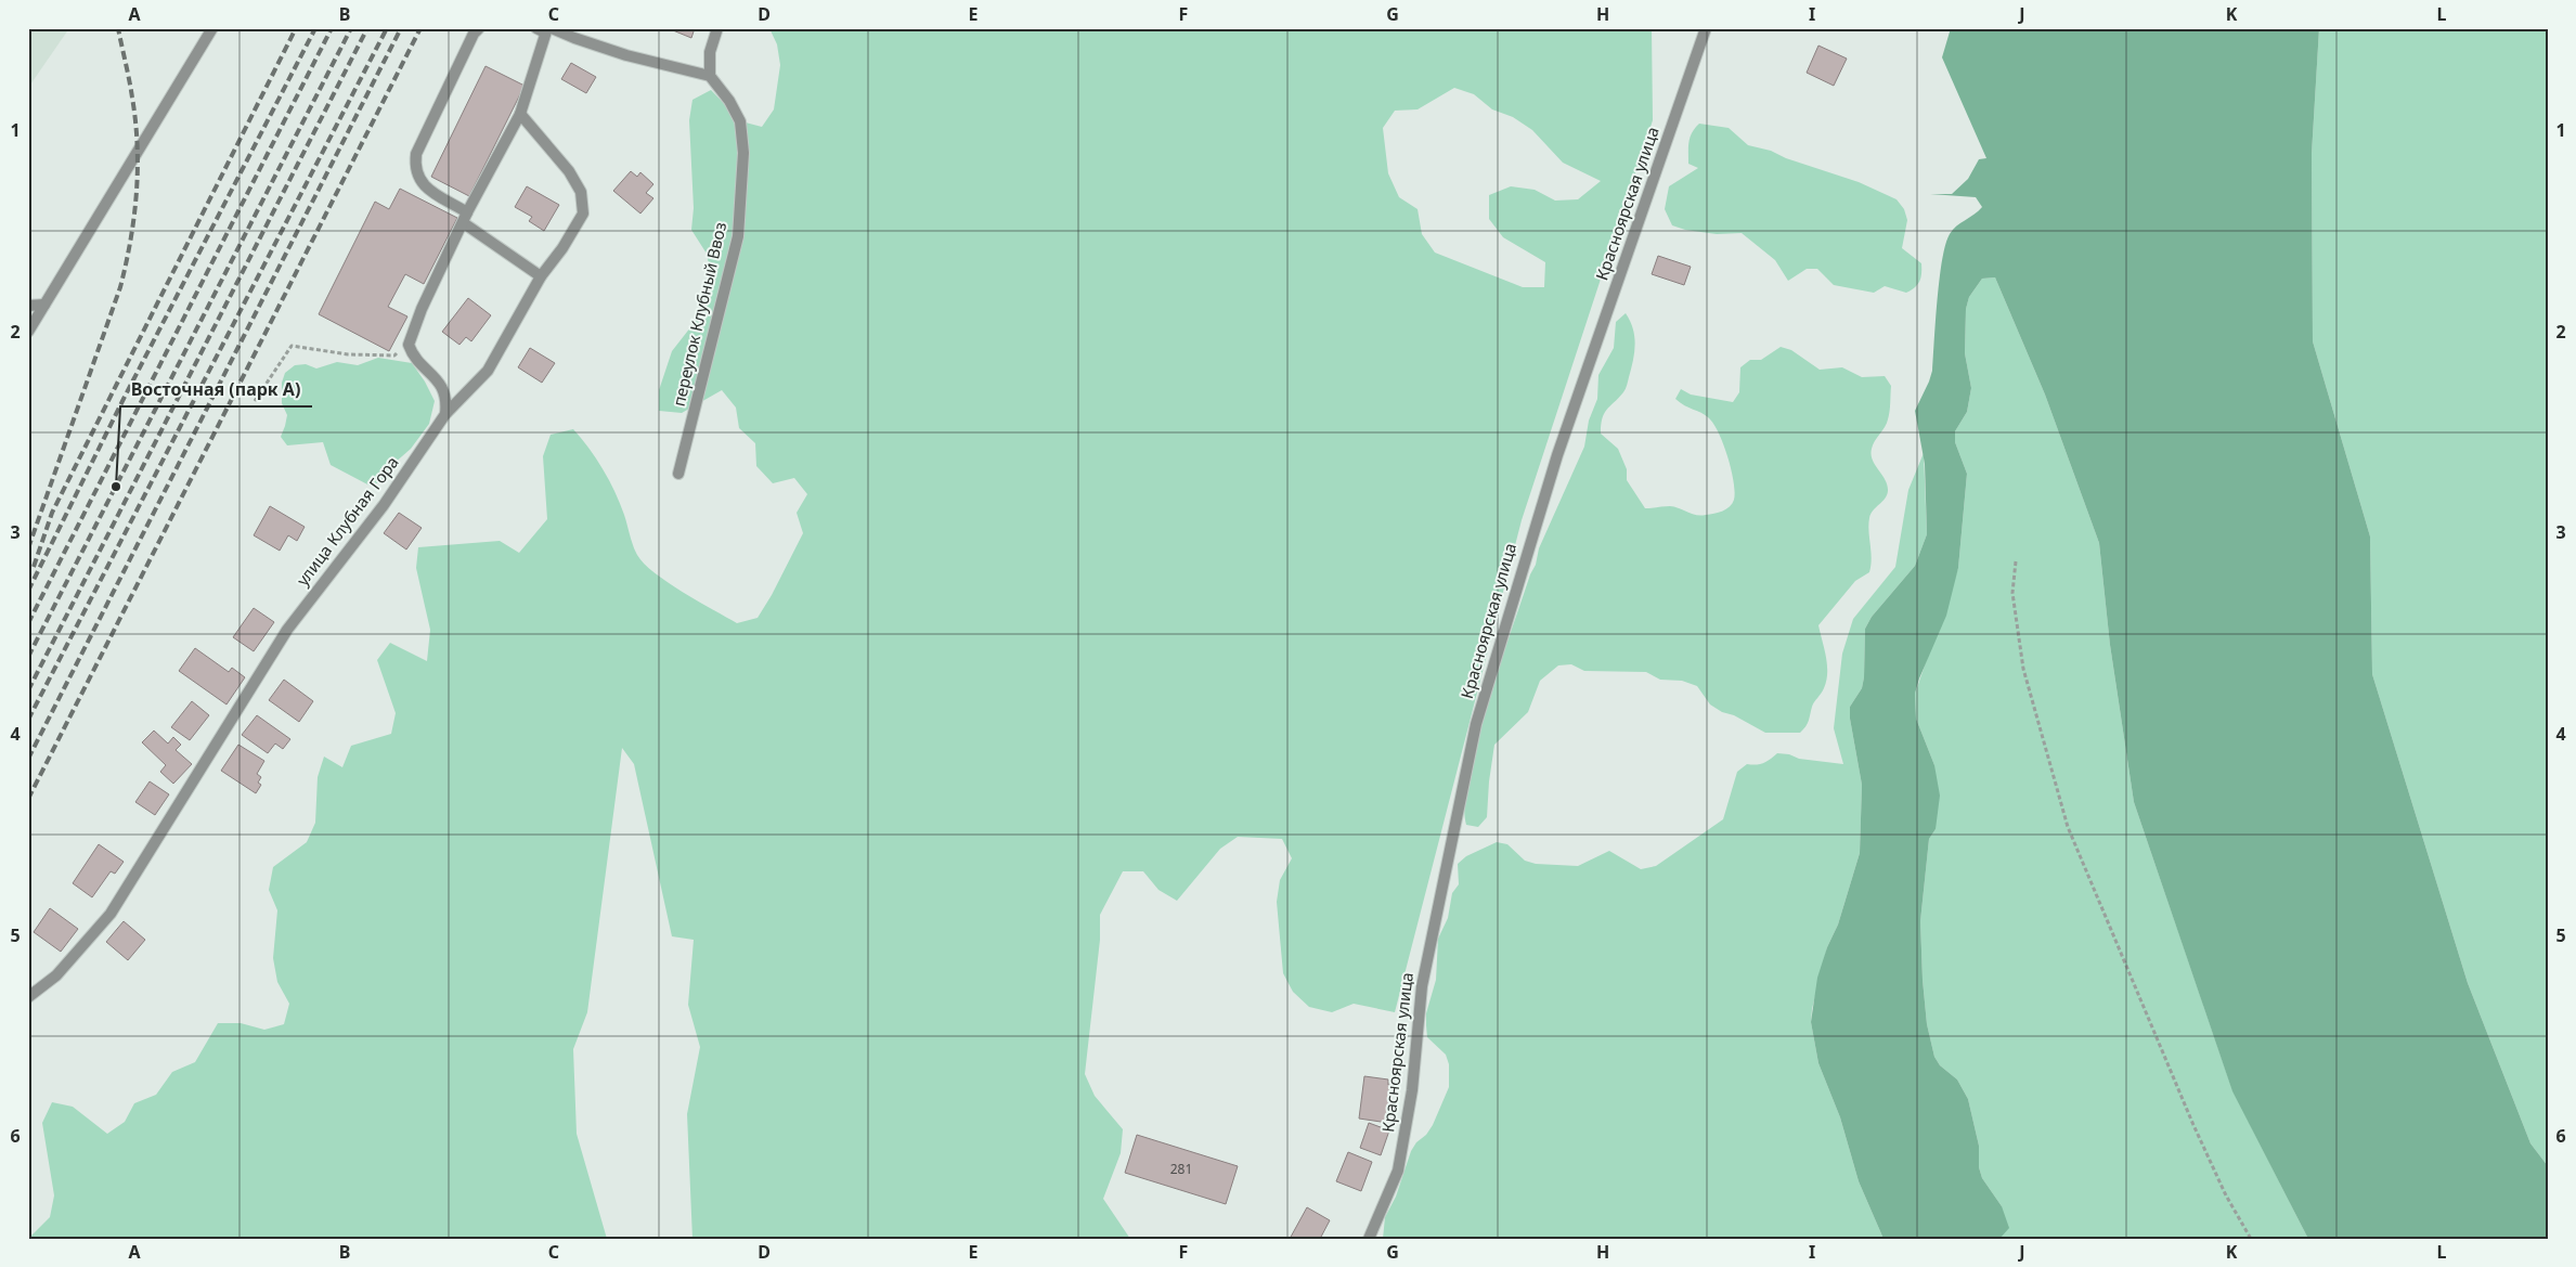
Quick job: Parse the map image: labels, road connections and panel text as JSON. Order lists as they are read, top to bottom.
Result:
{
  "streets": {
    "street": ["Красноярская улица", "переулок Клубный Ввоз", "улица Клубная Гора"]
  },
  "places": ["Восточная (парк А)"],
  "house_numbers": ["281"],
  "grid": {
    "columns": [
      "A",
      "B",
      "C",
      "D",
      "E",
      "F",
      "G",
      "H",
      "I",
      "J",
      "K",
      "L"
    ],
    "rows": [
      "1",
      "2",
      "3",
      "4",
      "5",
      "6"
    ]
  }
}
